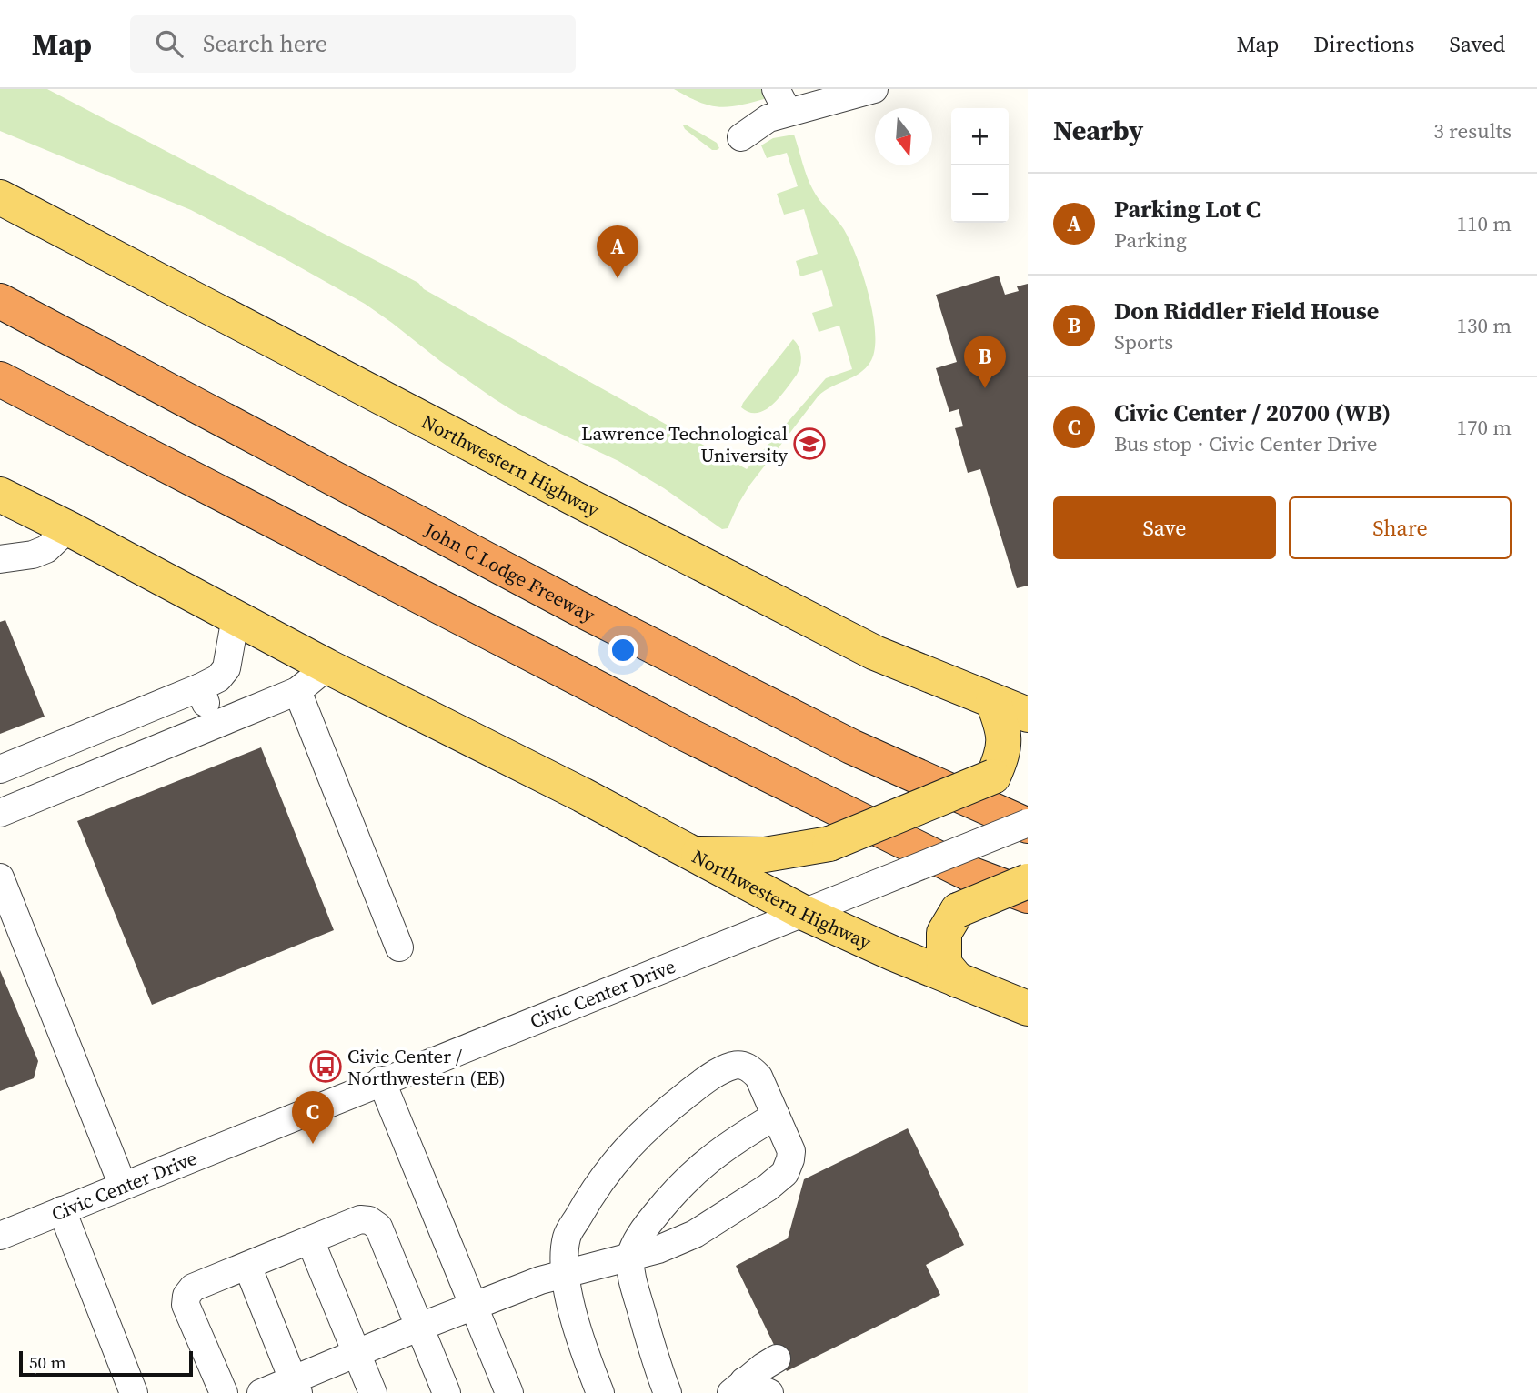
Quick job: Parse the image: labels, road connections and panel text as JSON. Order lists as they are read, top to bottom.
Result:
{
  "streets": {
    "highway": ["John C Lodge Freeway"],
    "main road": ["Northwestern Highway"],
    "street": ["Civic Center Drive"]
  },
  "crossings": [
    ["Northwestern Highway", "Civic Center Drive"],
    ["John C Lodge Freeway", "Civic Center Drive"]
  ],
  "places": {
    "school or university": ["Lawrence Technological University"],
    "bus stop": ["Civic Center / Northwestern (EB)"]
  },
  "scale_bar": "50 m",
  "north": "bottom",
  "page": {
    "header": "Map",
    "search": "Search here",
    "nav": ["Map", "Directions", "Saved"],
    "heading": ["Nearby", "3 results"],
    "map_buttons": ["+", "−"],
    "list": [
      {
        "mark": "A",
        "name": "Parking Lot C",
        "note": "Parking",
        "value": "110 m"
      },
      {
        "mark": "B",
        "name": "Don Riddler Field House",
        "note": "Sports",
        "value": "130 m"
      },
      {
        "mark": "C",
        "name": "Civic Center / 20700 (WB)",
        "note": "Bus stop · Civic Center Drive",
        "value": "170 m"
      }
    ],
    "pins": ["A", "B", "C"],
    "buttons": ["Save", "Share"],
    "scale": "50 m"
  }
}
